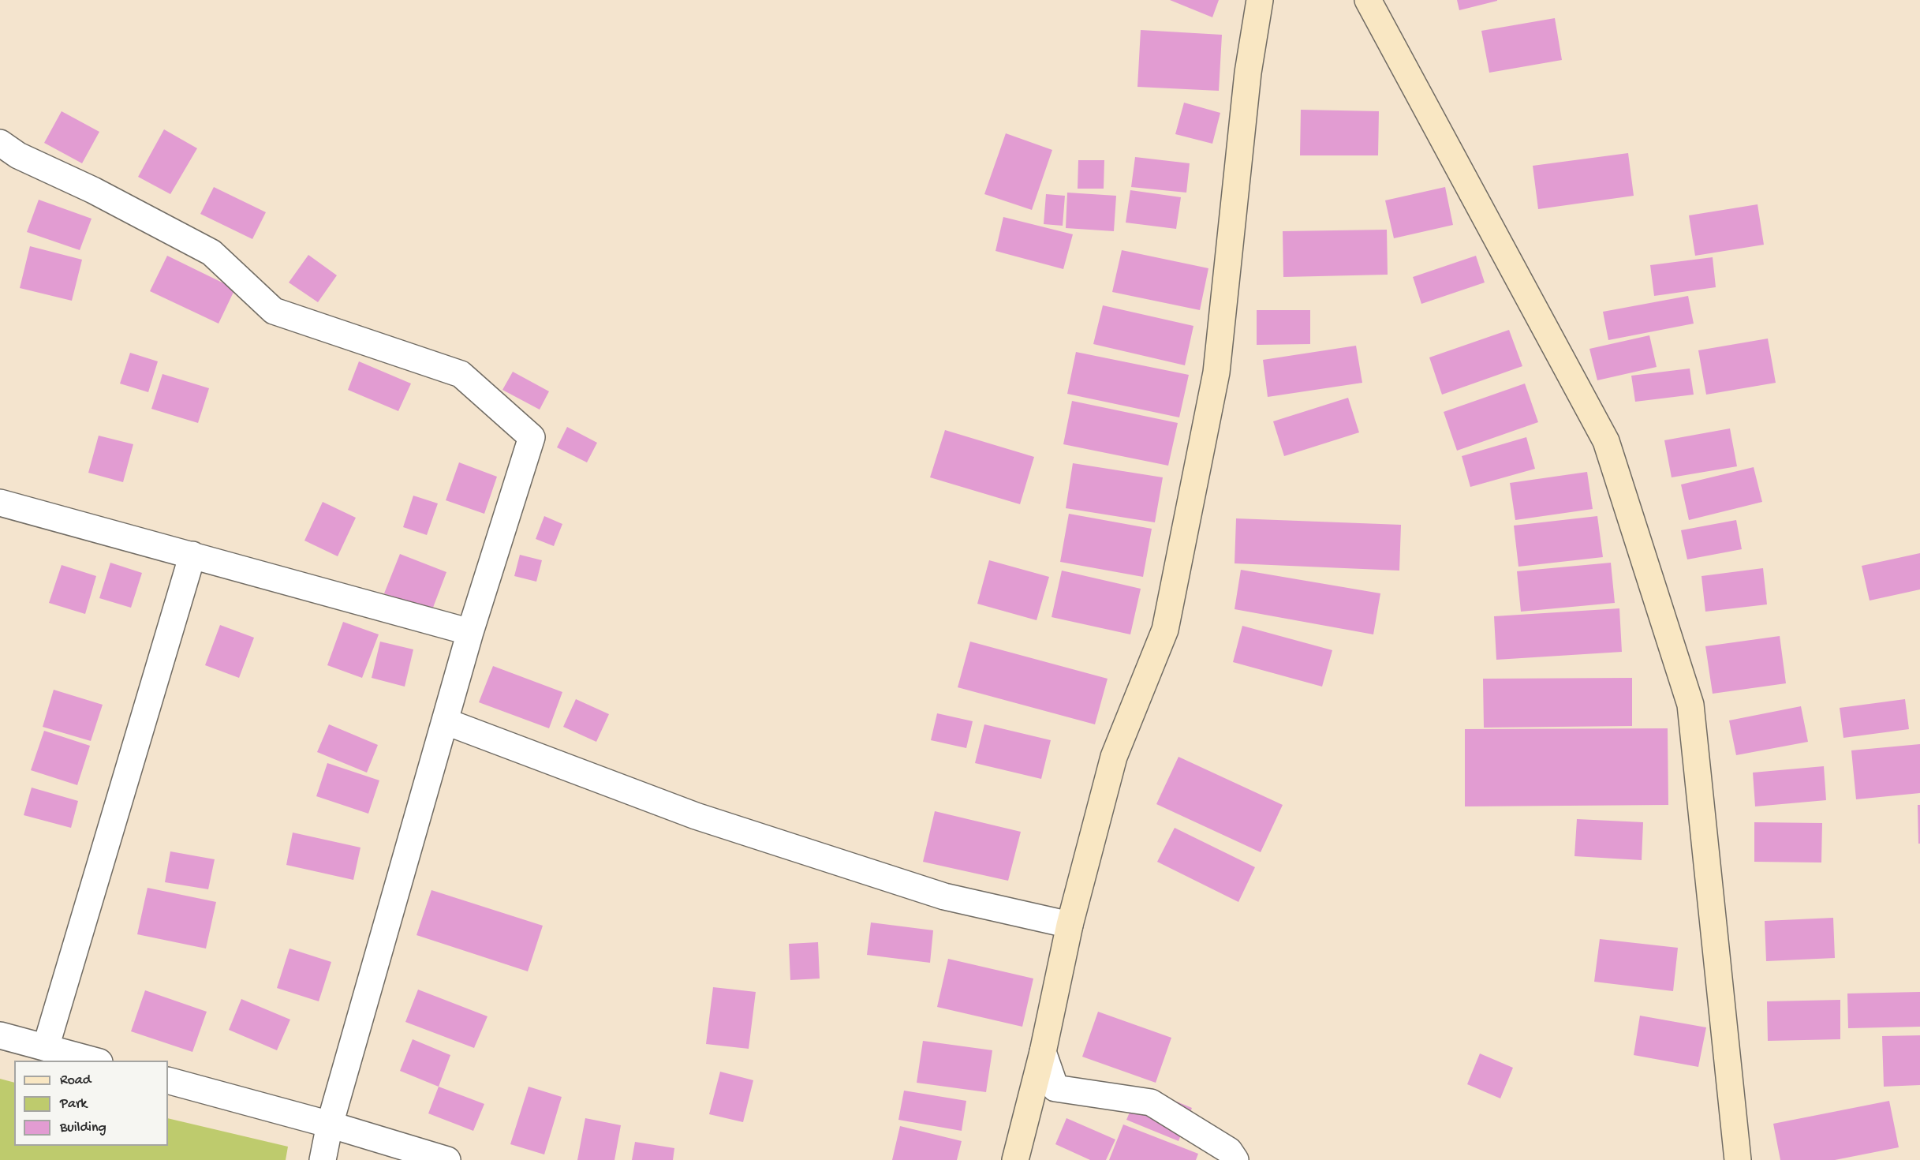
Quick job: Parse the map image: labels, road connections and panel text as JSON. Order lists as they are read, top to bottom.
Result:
{
  "legend": ["Road", "Park", "Building"]
}
